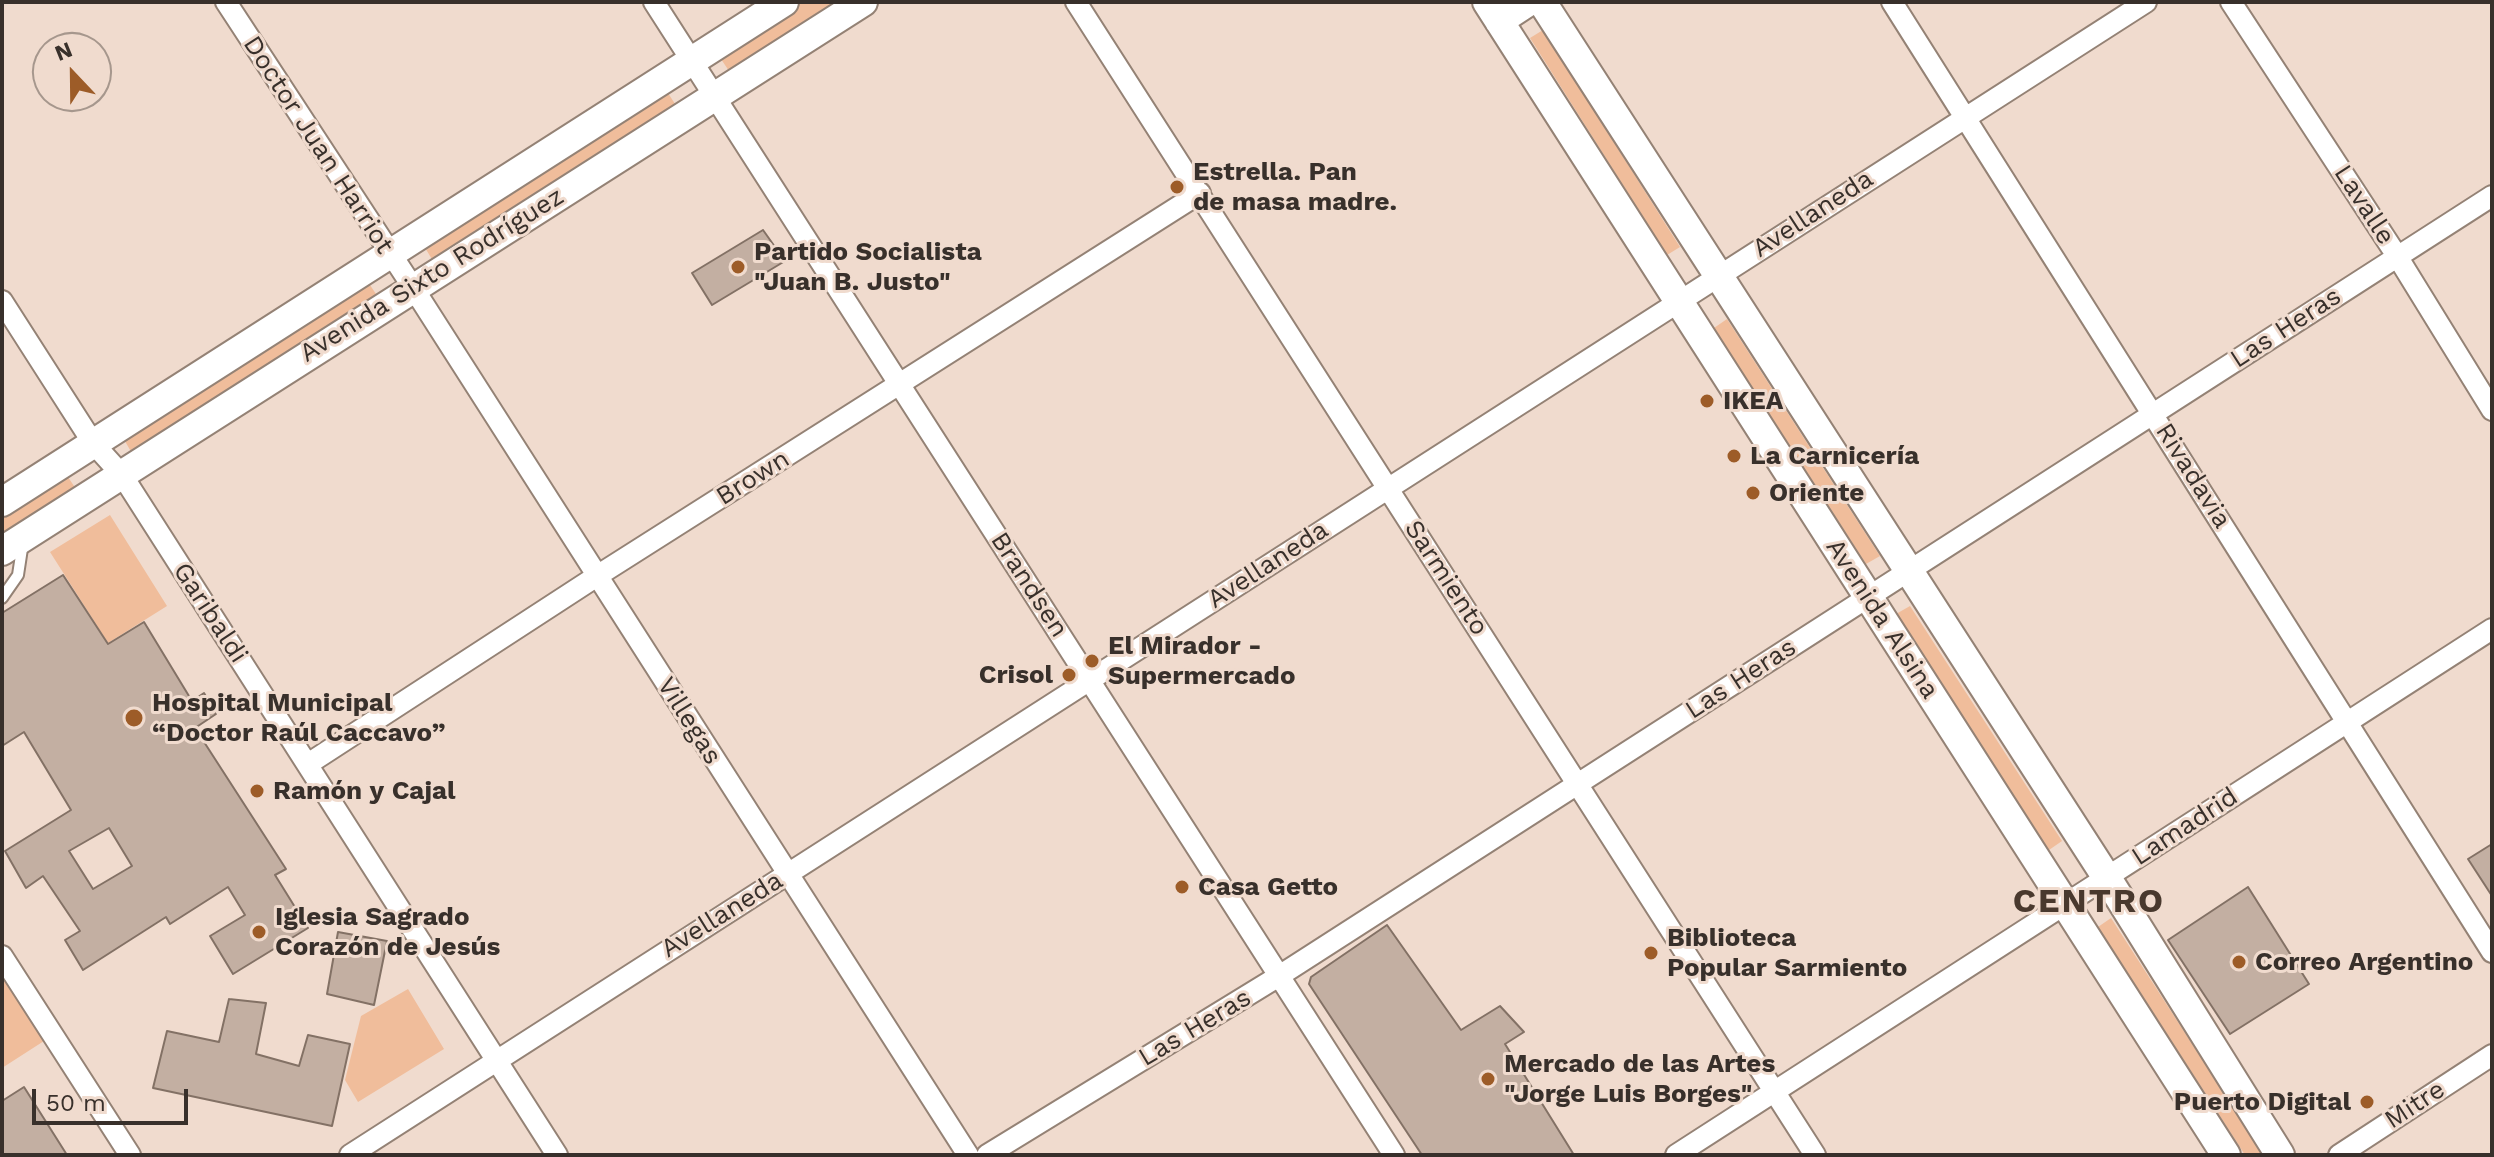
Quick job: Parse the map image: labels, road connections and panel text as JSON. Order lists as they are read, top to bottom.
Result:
{
  "streets": {
    "main road": ["Avenida Sixto Rodríguez", "Avenida Alsina"],
    "street": [
      "Doctor Juan Harriot",
      "Lavalle",
      "Avellaneda",
      "Las Heras",
      "Rivadavia",
      "Brown",
      "Sarmiento",
      "Brandsen",
      "Garibaldi",
      "Villegas",
      "Lamadrid",
      "Mitre"
    ]
  },
  "crossings": [
    ["Doctor Juan Harriot", "Avenida Sixto Rodríguez"],
    ["Doctor Juan Harriot", "Villegas"],
    ["Lavalle", "Las Heras"],
    ["Avellaneda", "Rivadavia"],
    ["Avellaneda", "Sarmiento"],
    ["Avellaneda", "Brandsen"],
    ["Avellaneda", "Garibaldi"],
    ["Avellaneda", "Avenida Alsina"],
    ["Avellaneda", "Villegas"],
    ["Avenida Sixto Rodríguez", "Brandsen"],
    ["Avenida Sixto Rodríguez", "Garibaldi"],
    ["Avenida Sixto Rodríguez", "Villegas"],
    ["Las Heras", "Rivadavia"],
    ["Las Heras", "Sarmiento"],
    ["Las Heras", "Brandsen"],
    ["Las Heras", "Avenida Alsina"],
    ["Rivadavia", "Lamadrid"],
    ["Brown", "Sarmiento"],
    ["Brown", "Brandsen"],
    ["Brown", "Garibaldi"],
    ["Brown", "Villegas"],
    ["Sarmiento", "Lamadrid"],
    ["Avenida Alsina", "Lamadrid"]
  ],
  "districts": ["CENTRO"],
  "places": [
    "Estrella. Pan de masa madre.",
    "Partido Socialista \"Juan B. Justo\"",
    "IKEA",
    "La Carnicería",
    "Oriente",
    "El Mirador - Supermercado",
    "Crisol",
    "Hospital Municipal “Doctor Raúl Caccavo”",
    "Ramón y Cajal",
    "Casa Getto",
    "Iglesia Sagrado Corazón de Jesús",
    "Biblioteca Popular Sarmiento",
    "Correo Argentino",
    "Mercado de las Artes \"Jorge Luis Borges\"",
    "Puerto Digital"
  ],
  "scale_bar": "50 m",
  "north": "top"
}
